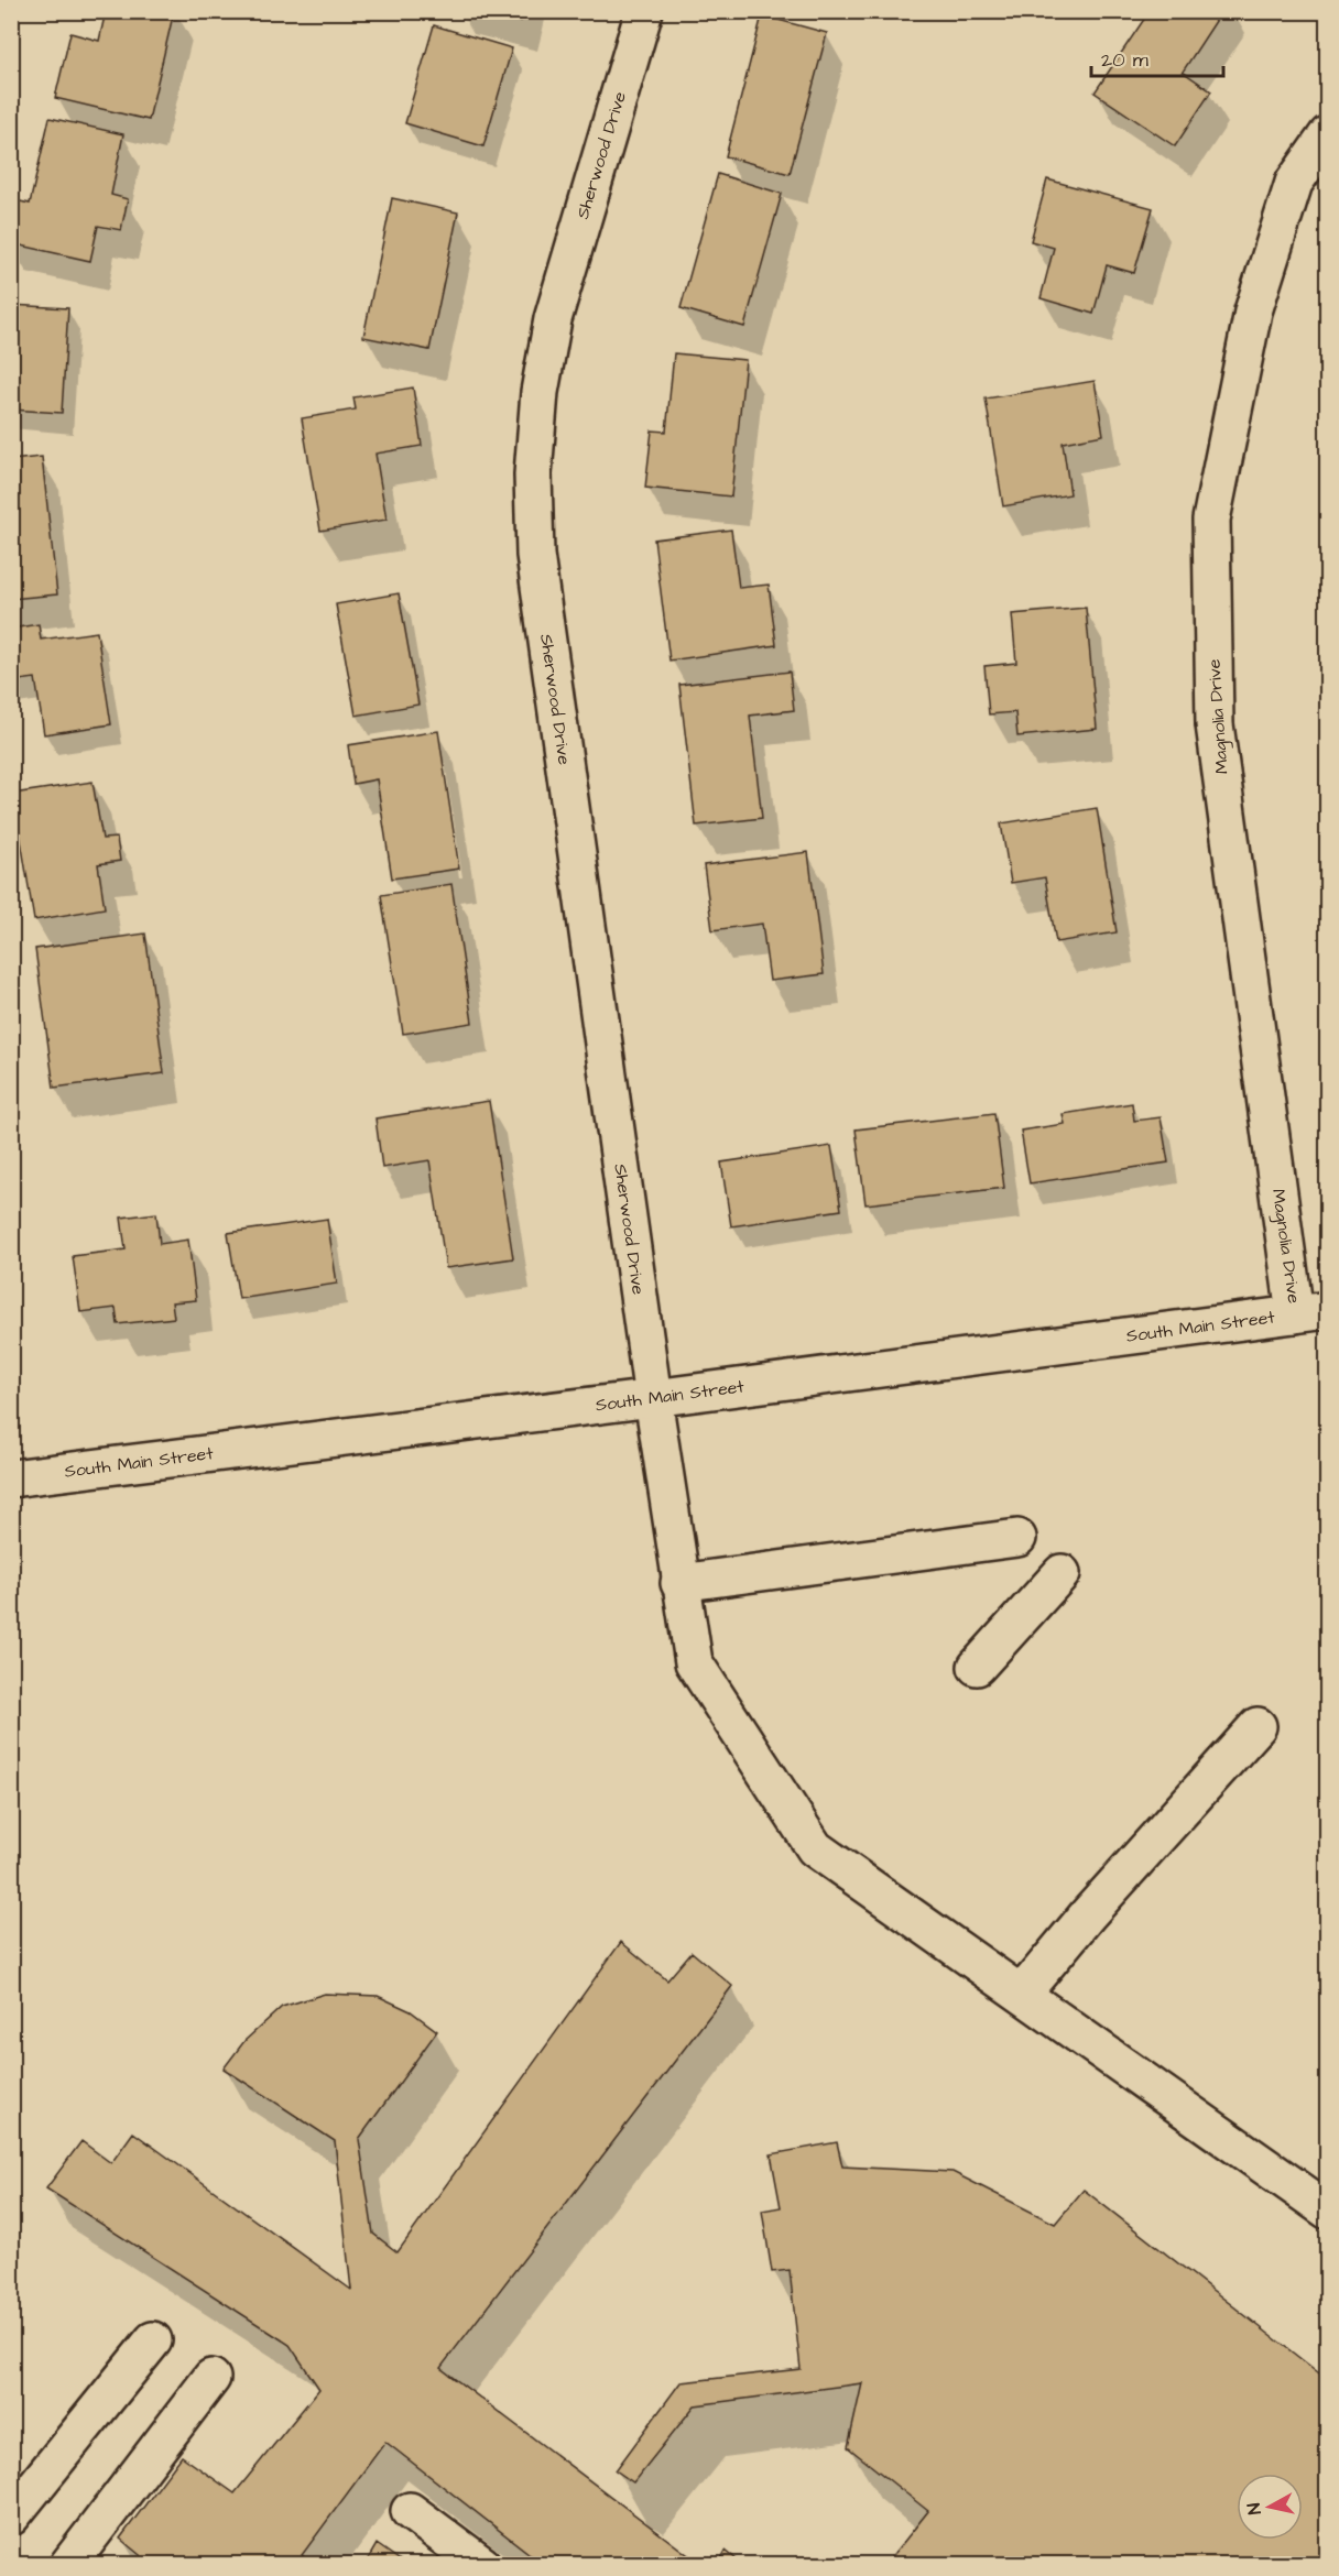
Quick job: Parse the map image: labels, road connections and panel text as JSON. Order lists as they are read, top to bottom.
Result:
{
  "streets": {
    "street": ["Sherwood Drive", "Magnolia Drive", "South Main Street"]
  },
  "crossings": [
    ["Sherwood Drive", "South Main Street"],
    ["Magnolia Drive", "South Main Street"]
  ],
  "scale_bar": "20 m",
  "north": "left"
}
